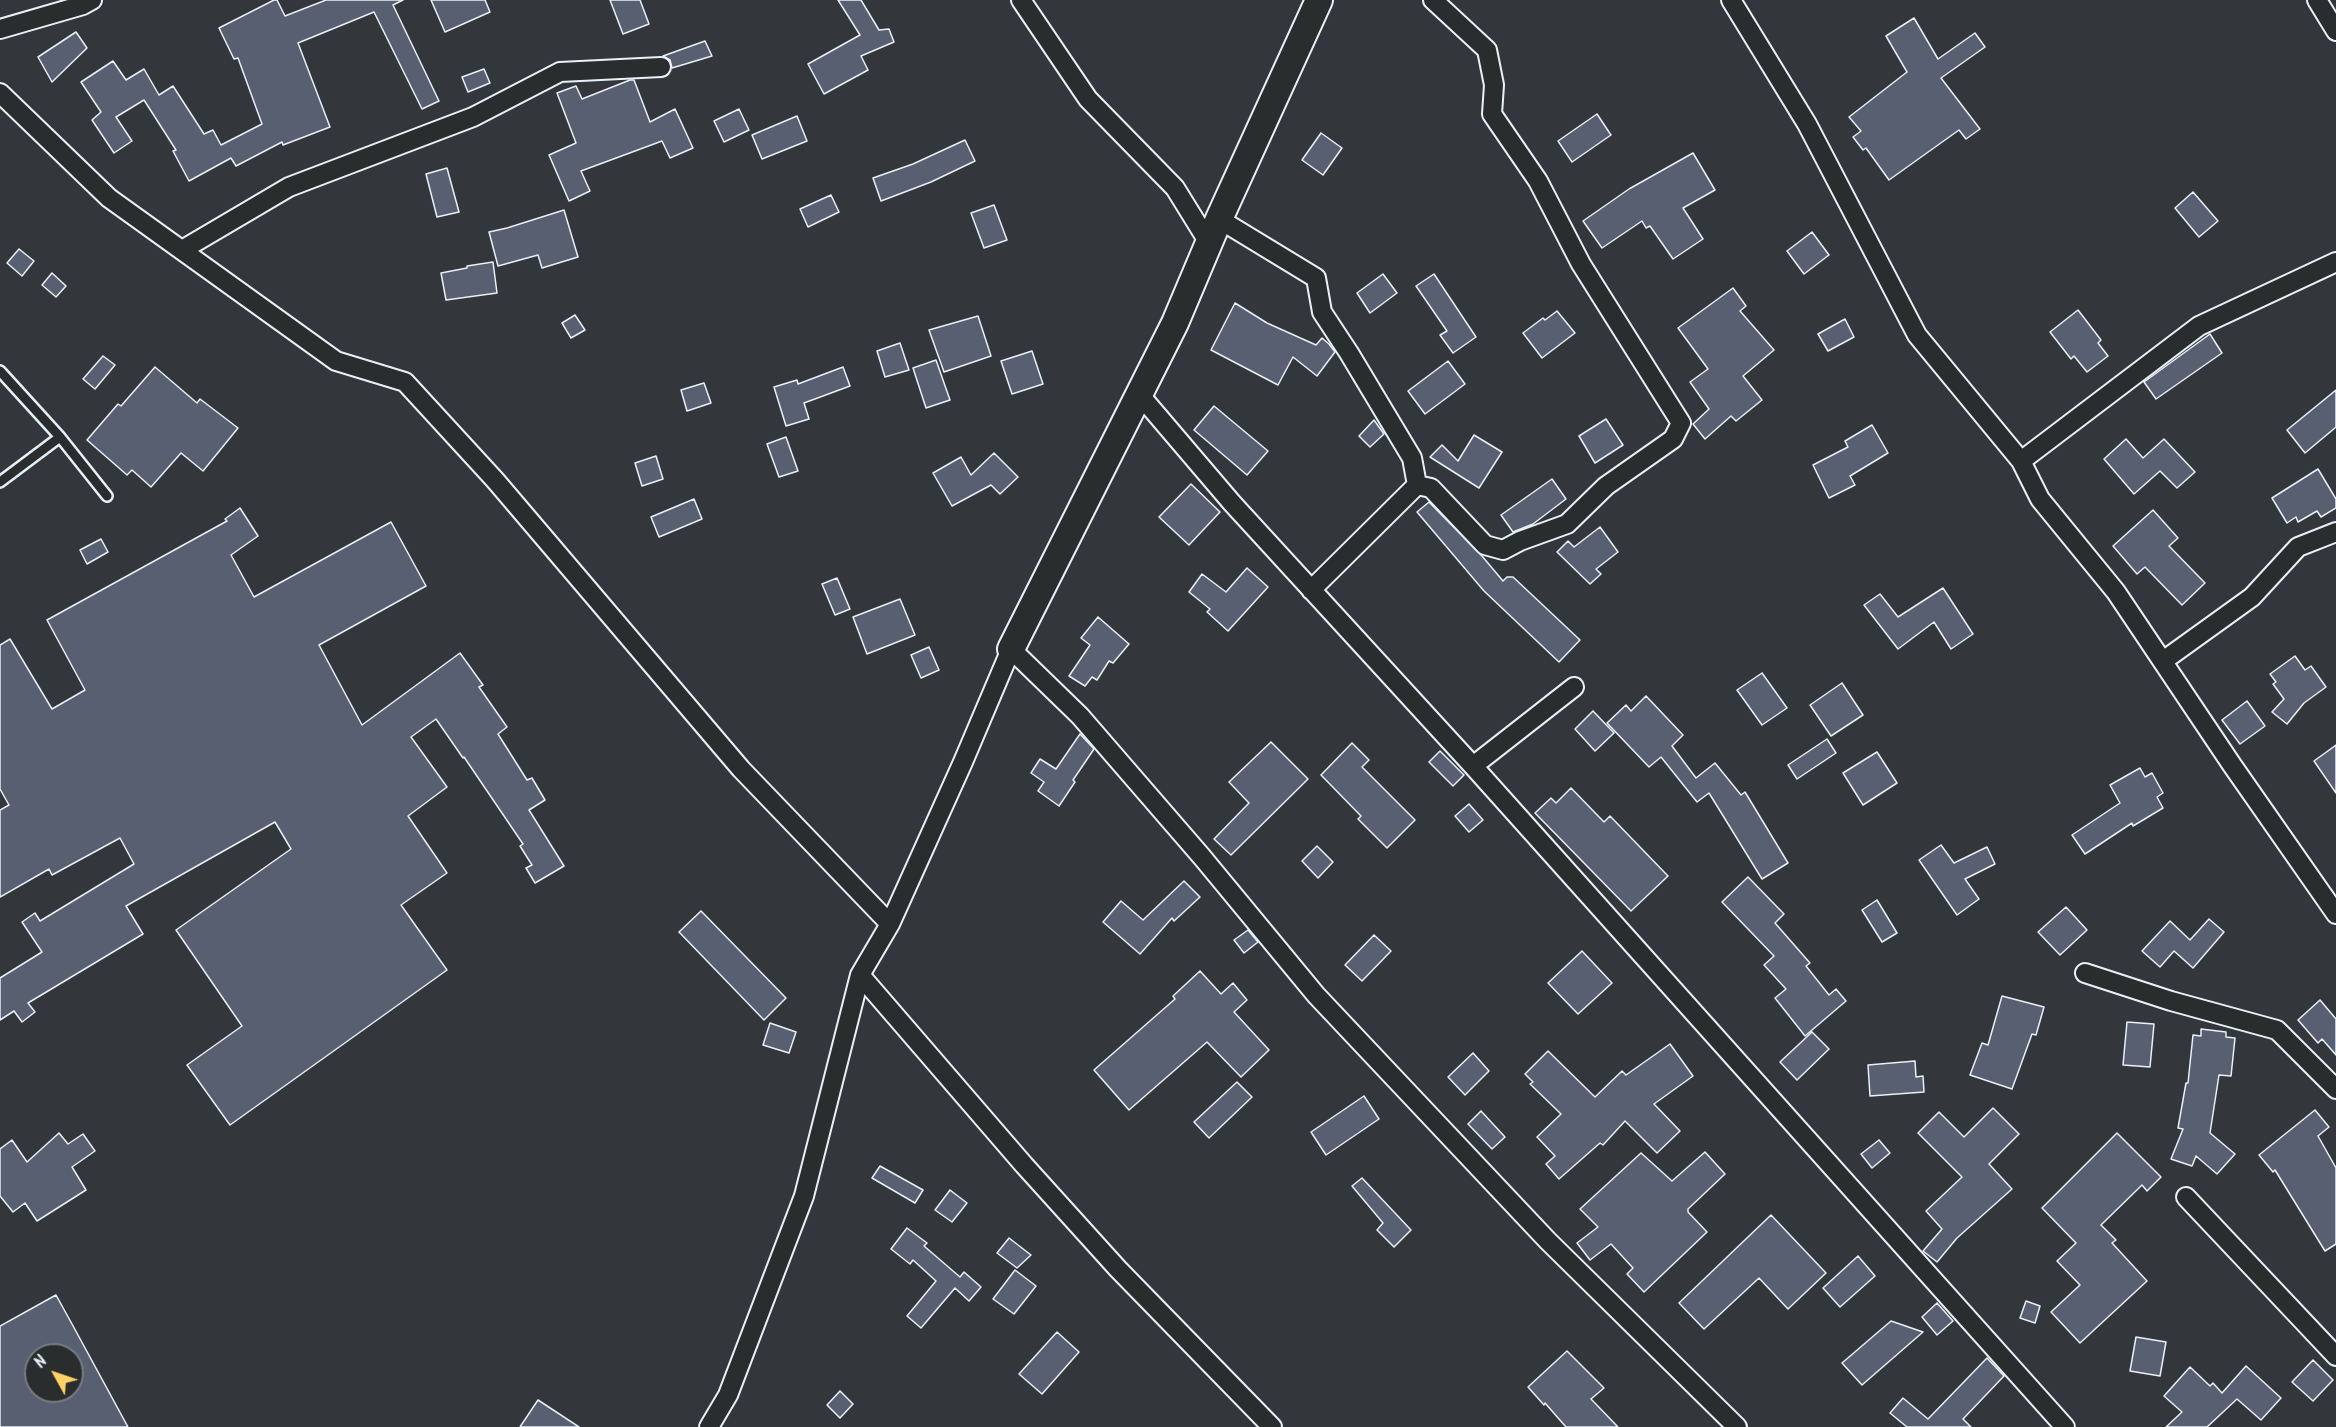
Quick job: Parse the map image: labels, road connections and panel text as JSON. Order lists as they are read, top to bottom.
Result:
{
  "north": "top left"
}
